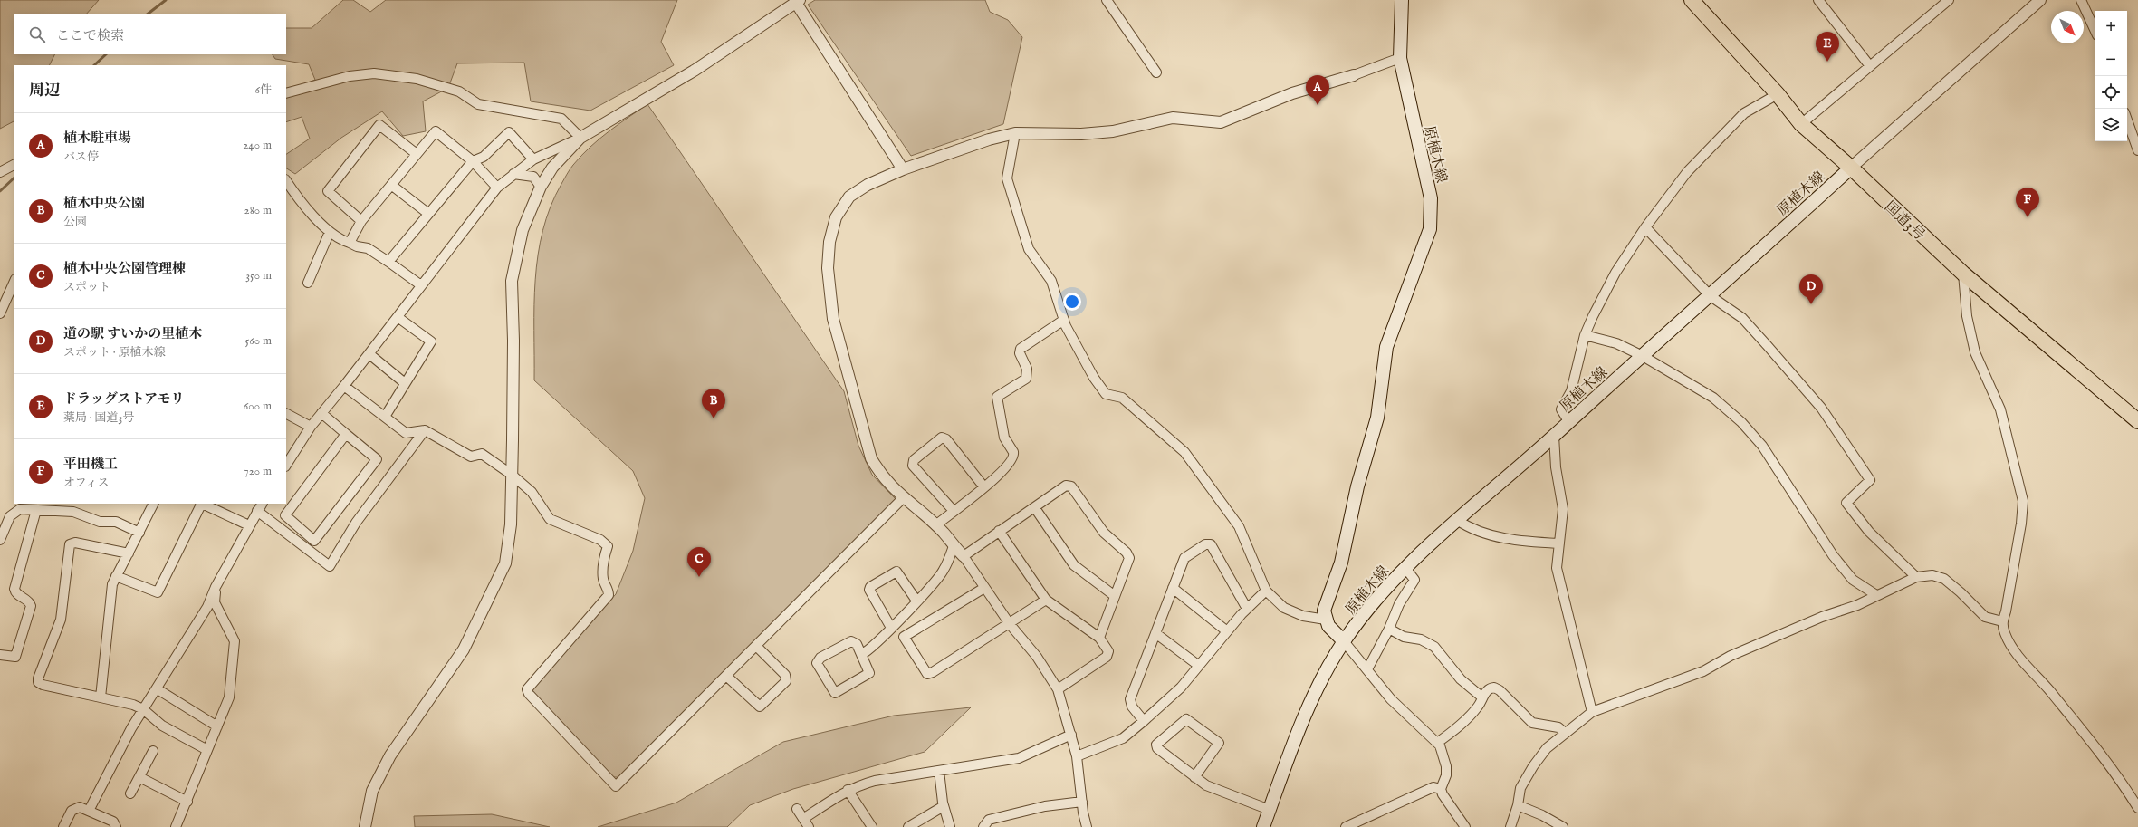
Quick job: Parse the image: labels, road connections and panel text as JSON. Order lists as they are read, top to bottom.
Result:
{
  "streets": {
    "highway": ["国道3号"],
    "main road": ["原植木線"]
  },
  "crossings": [
    ["原植木線", "国道3号"]
  ],
  "north": "bottom right",
  "page": {
    "map_buttons": ["+", "−"],
    "search": "ここで検索",
    "pins": [
      "E",
      "A",
      "F",
      "D",
      "B",
      "C"
    ],
    "heading": ["周辺", "6件"],
    "list": [
      {
        "mark": "A",
        "name": "植木駐車場",
        "note": "バス停",
        "value": "240 m"
      },
      {
        "mark": "B",
        "name": "植木中央公園",
        "note": "公園",
        "value": "280 m"
      },
      {
        "mark": "C",
        "name": "植木中央公園管理棟",
        "note": "スポット",
        "value": "350 m"
      },
      {
        "mark": "D",
        "name": "道の駅 すいかの里植木",
        "note": "スポット · 原植木線",
        "value": "560 m"
      },
      {
        "mark": "E",
        "name": "ドラッグストアモリ",
        "note": "薬局 · 国道3号",
        "value": "600 m"
      },
      {
        "mark": "F",
        "name": "平田機工",
        "note": "オフィス",
        "value": "720 m"
      }
    ]
  }
}
